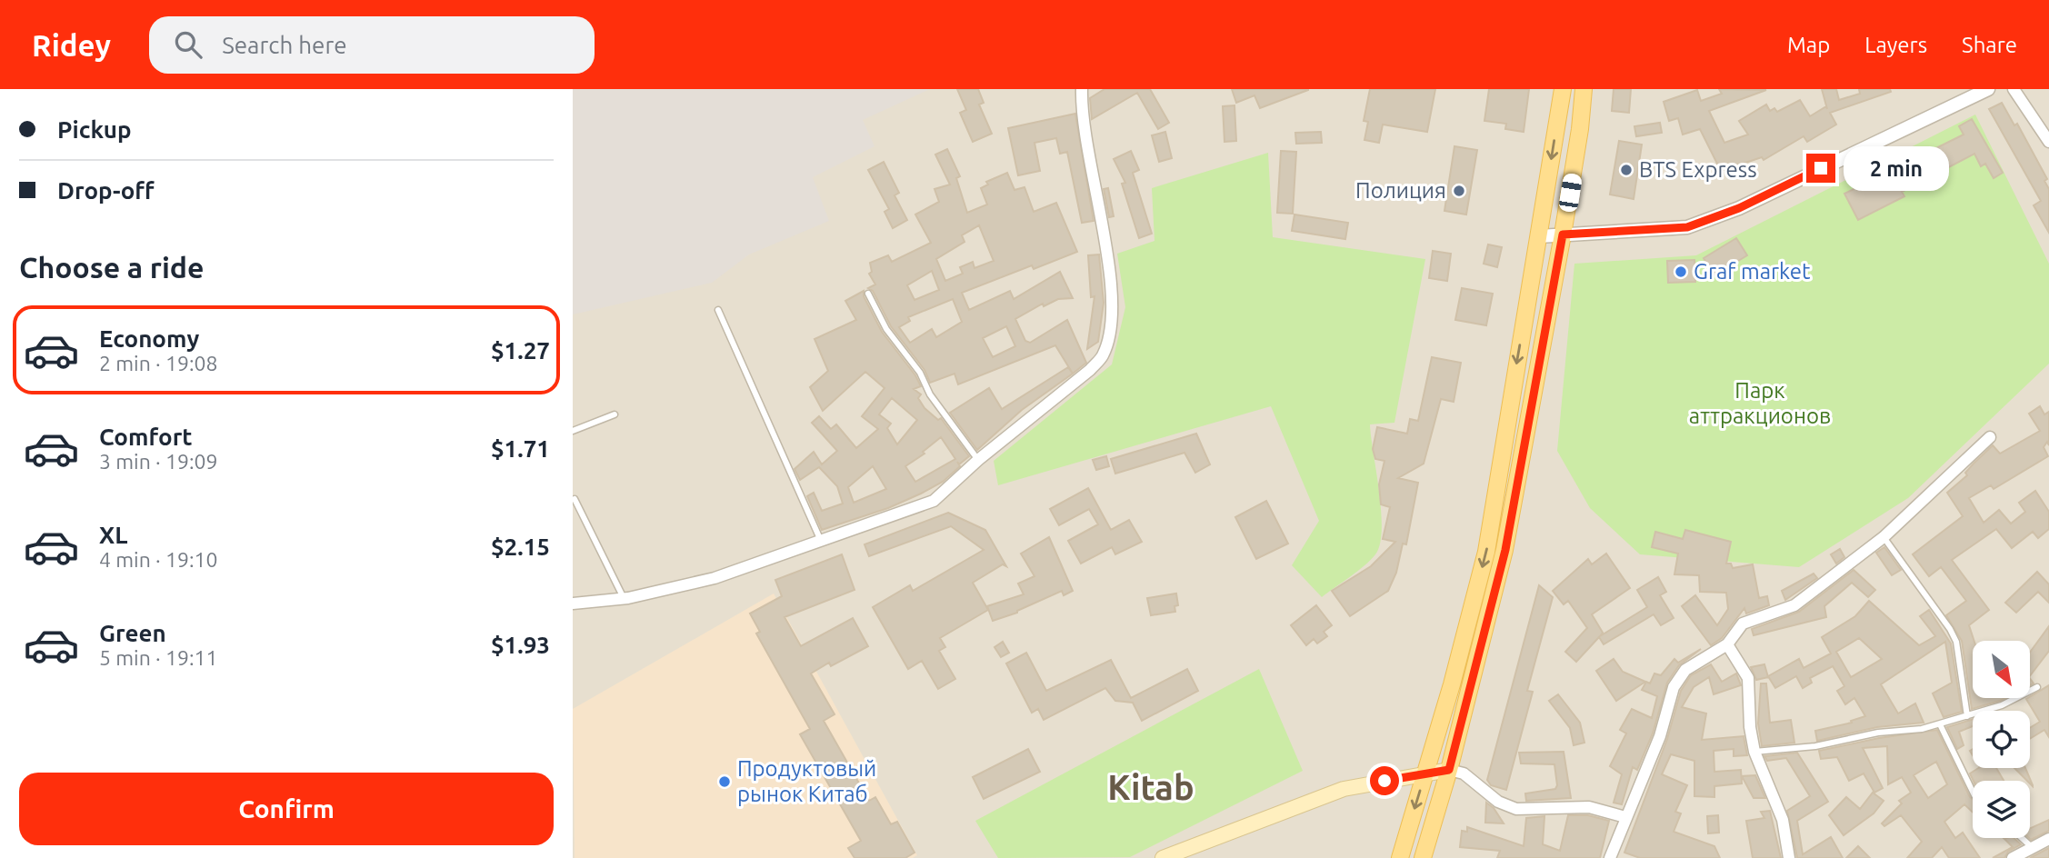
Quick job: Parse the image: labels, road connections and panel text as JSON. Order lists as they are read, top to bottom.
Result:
{
  "districts": ["Kitab"],
  "parks": ["Парк аттракционов"],
  "places": [
    "BTS Express",
    "Полиция",
    "Graf market",
    "Продуктовый рынок Китаб"
  ],
  "north": "bottom right",
  "page": {
    "header": "Ridey",
    "search": "Search here",
    "nav": ["Map", "Layers", "Share"],
    "banner": ["Pickup", "Drop-off"],
    "bubble": "2 min",
    "heading": "Choose a ride",
    "list": [
      {
        "name": "Economy",
        "note": "2 min · 19:08",
        "value": "$1.27"
      },
      {
        "name": "Comfort",
        "note": "3 min · 19:09",
        "value": "$1.71"
      },
      {
        "name": "XL",
        "note": "4 min · 19:10",
        "value": "$2.15"
      },
      {
        "name": "Green",
        "note": "5 min · 19:11",
        "value": "$1.93"
      }
    ],
    "buttons": "Confirm"
  }
}
